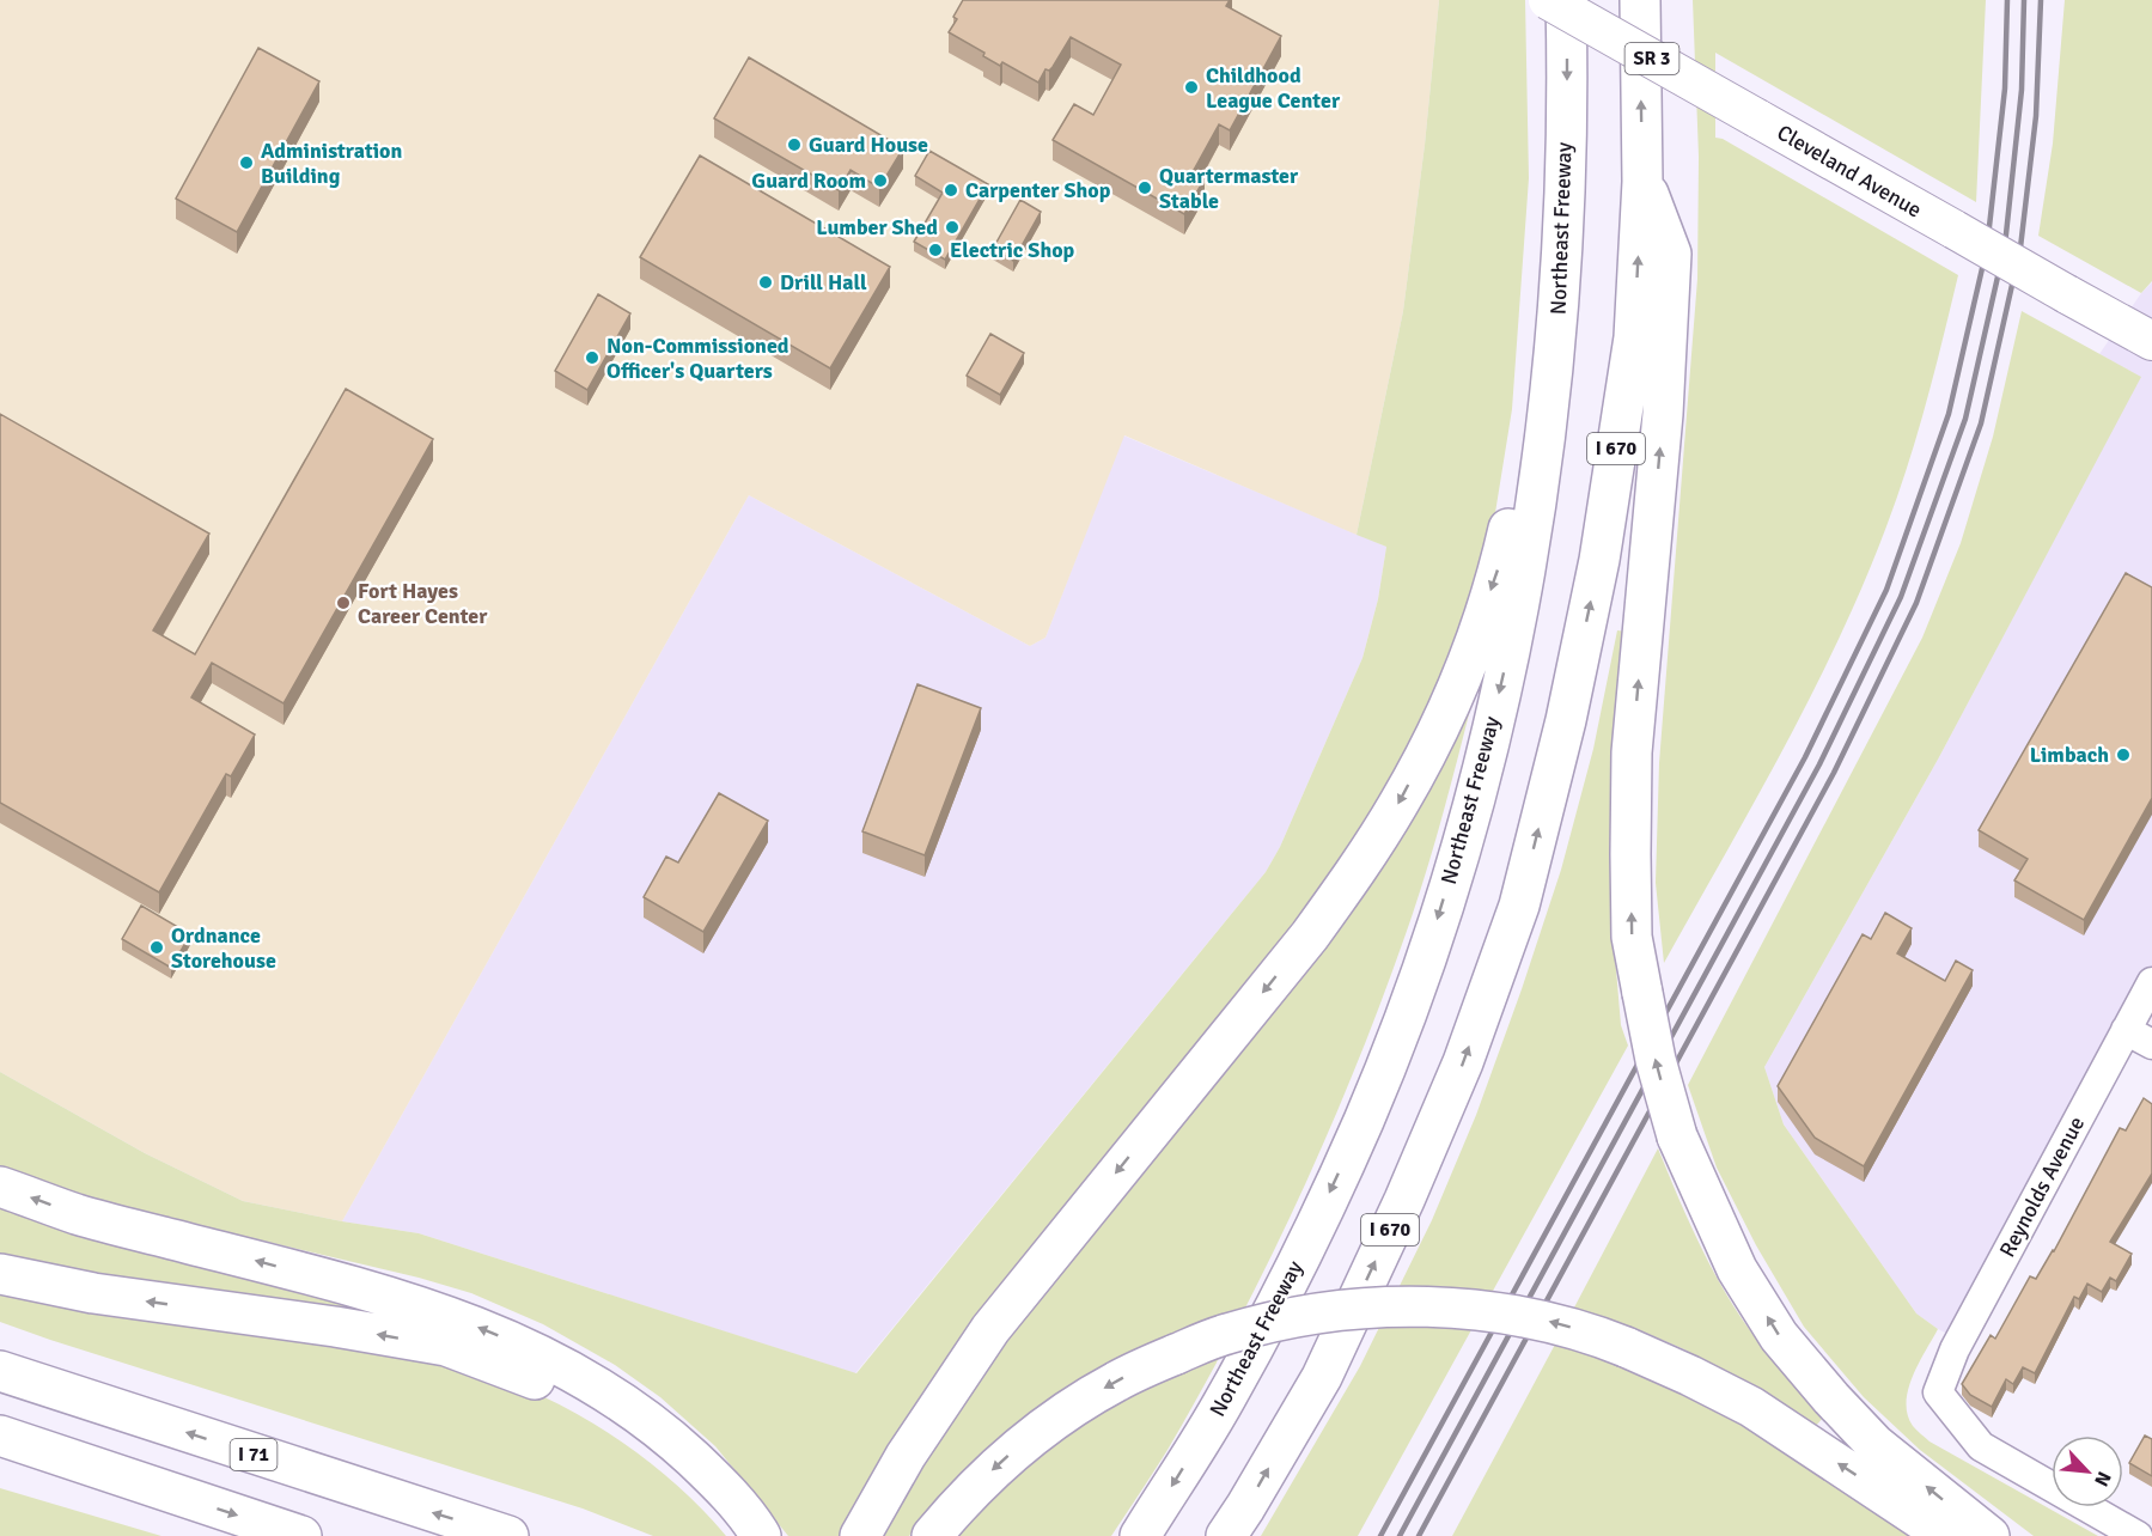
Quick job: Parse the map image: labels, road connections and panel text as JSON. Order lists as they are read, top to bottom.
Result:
{
  "streets": {
    "highway": ["Northeast Freeway", "I 670", "I 71"],
    "main road": ["SR 3", "Cleveland Avenue"],
    "street": ["Reynolds Avenue"]
  },
  "places": [
    "Childhood League Center",
    "Guard House",
    "Administration Building",
    "Guard Room",
    "Quartermaster Stable",
    "Carpenter Shop",
    "Lumber Shed",
    "Electric Shop",
    "Drill Hall",
    "Non-Commissioned Officer's Quarters",
    "Fort Hayes Career Center",
    "Limbach",
    "Ordnance Storehouse"
  ],
  "north": "bottom right"
}
